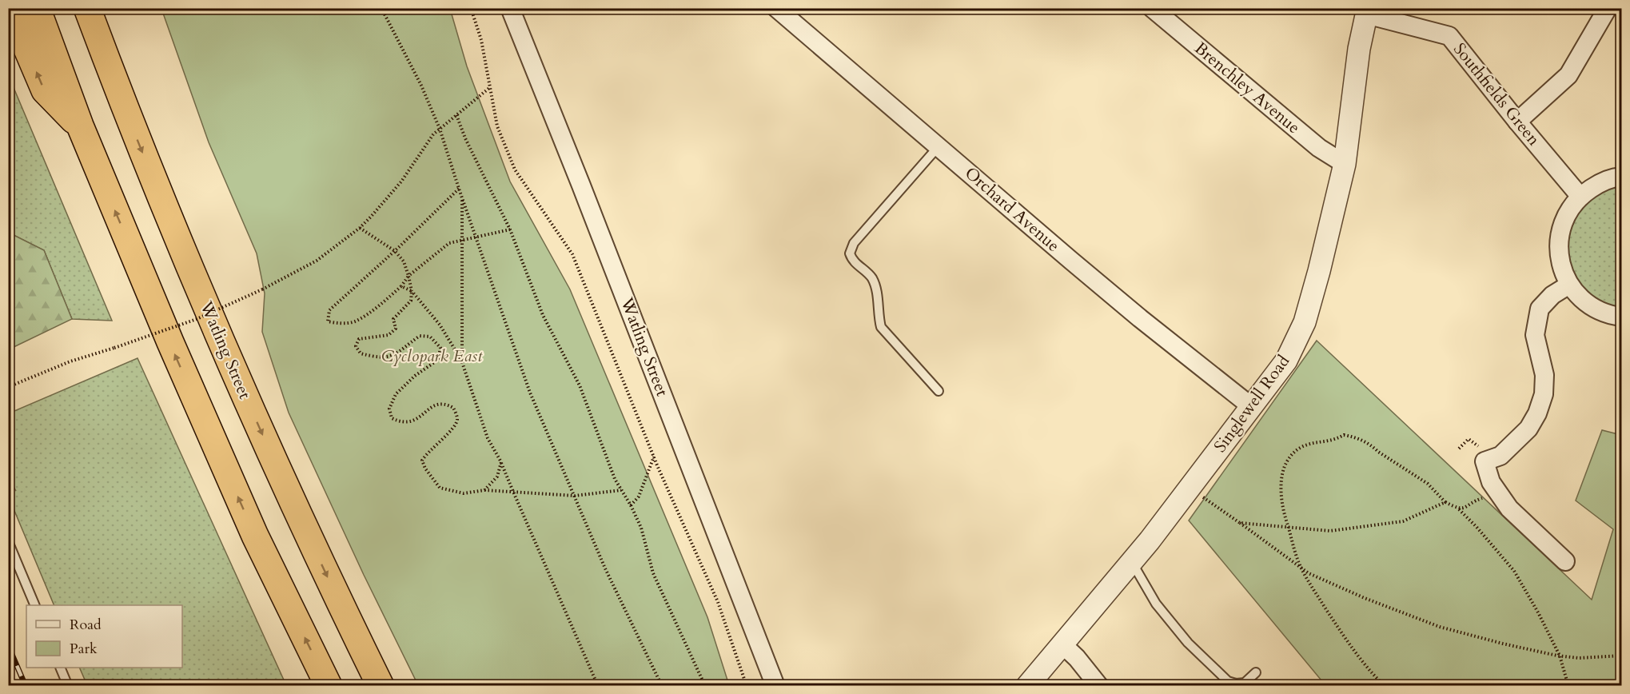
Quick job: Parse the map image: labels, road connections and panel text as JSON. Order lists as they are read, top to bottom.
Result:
{
  "streets": {
    "highway": ["Watling Street"],
    "street": [
      "Brenchley Avenue",
      "Southfields Green",
      "Orchard Avenue",
      "Singlewell Road"
    ]
  },
  "crossings": [
    ["Brenchley Avenue", "Singlewell Road"],
    ["Southfields Green", "Singlewell Road"],
    ["Orchard Avenue", "Singlewell Road"]
  ],
  "parks": ["Cyclopark East"],
  "legend": ["Road", "Park"]
}
